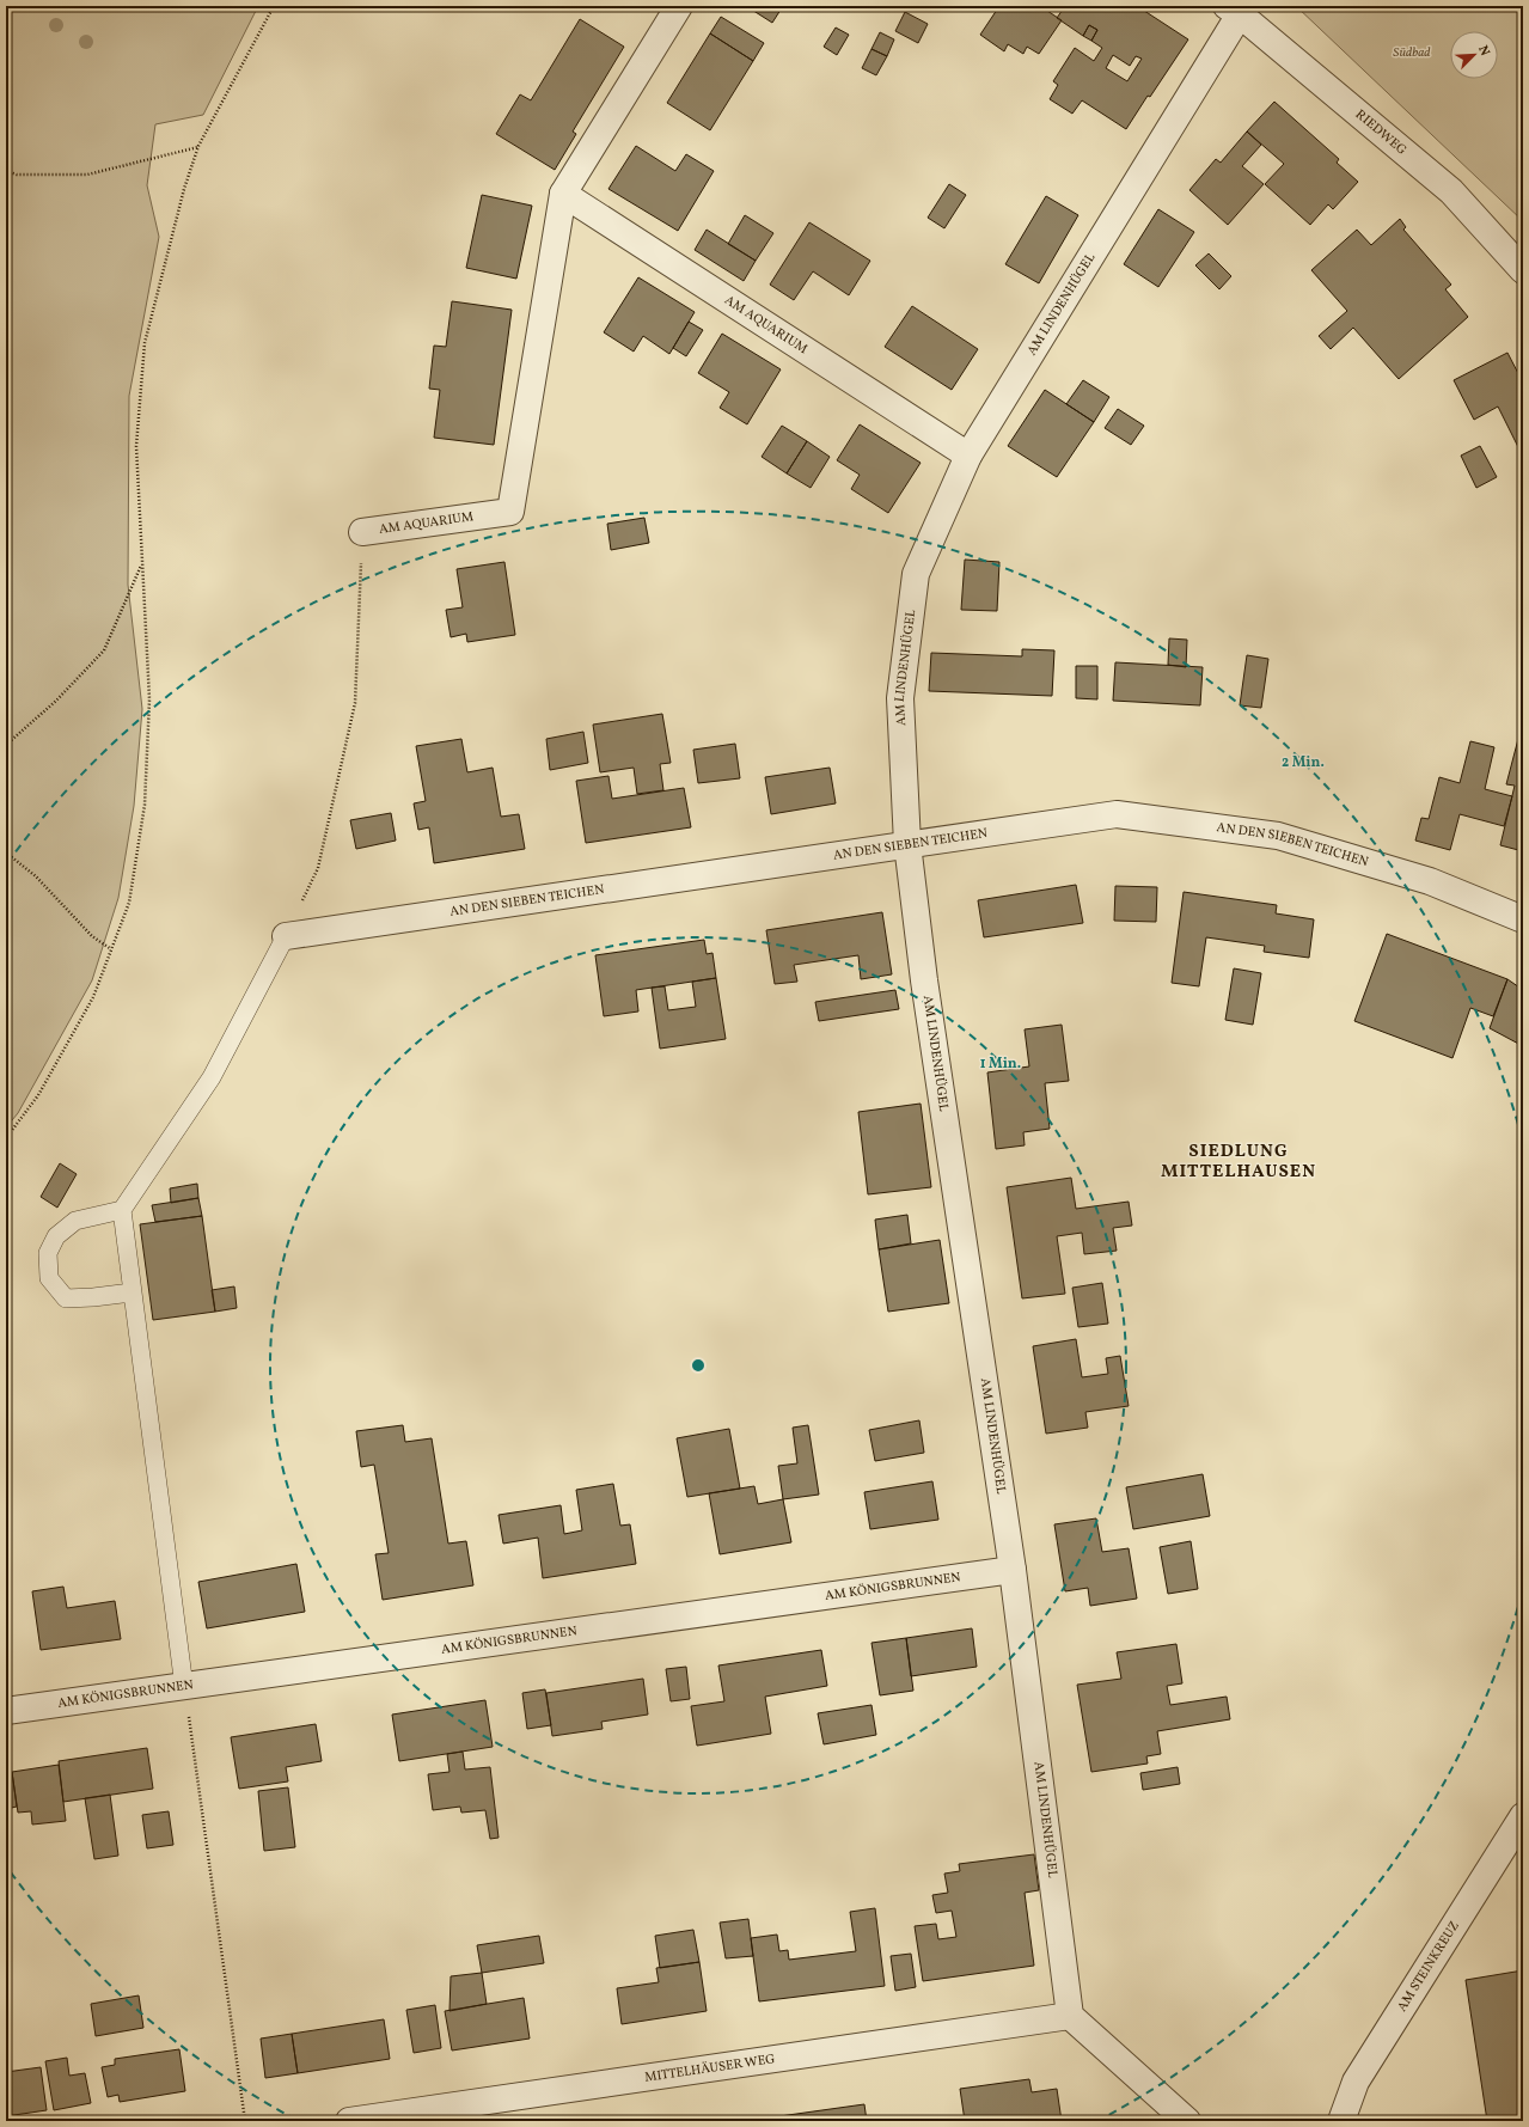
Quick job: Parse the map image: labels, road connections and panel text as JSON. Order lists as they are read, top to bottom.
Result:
{
  "streets": {
    "street": [
      "RIEDWEG",
      "AM LINDENHÜGEL",
      "AM AQUARIUM",
      "AN DEN SIEBEN TEICHEN",
      "AM KÖNIGSBRUNNEN",
      "AM STEINKREUZ",
      "MITTELHÄUSER WEG"
    ]
  },
  "crossings": [
    ["RIEDWEG", "AM LINDENHÜGEL"],
    ["AM LINDENHÜGEL", "AM AQUARIUM"],
    ["AM LINDENHÜGEL", "AN DEN SIEBEN TEICHEN"],
    ["AM LINDENHÜGEL", "AM KÖNIGSBRUNNEN"],
    ["AM LINDENHÜGEL", "MITTELHÄUSER WEG"]
  ],
  "districts": ["SIEDLUNG MITTELHAUSEN"],
  "parks": ["Südbad"],
  "north": "top right",
  "rings": ["2 Min.", "1 Min."]
}
